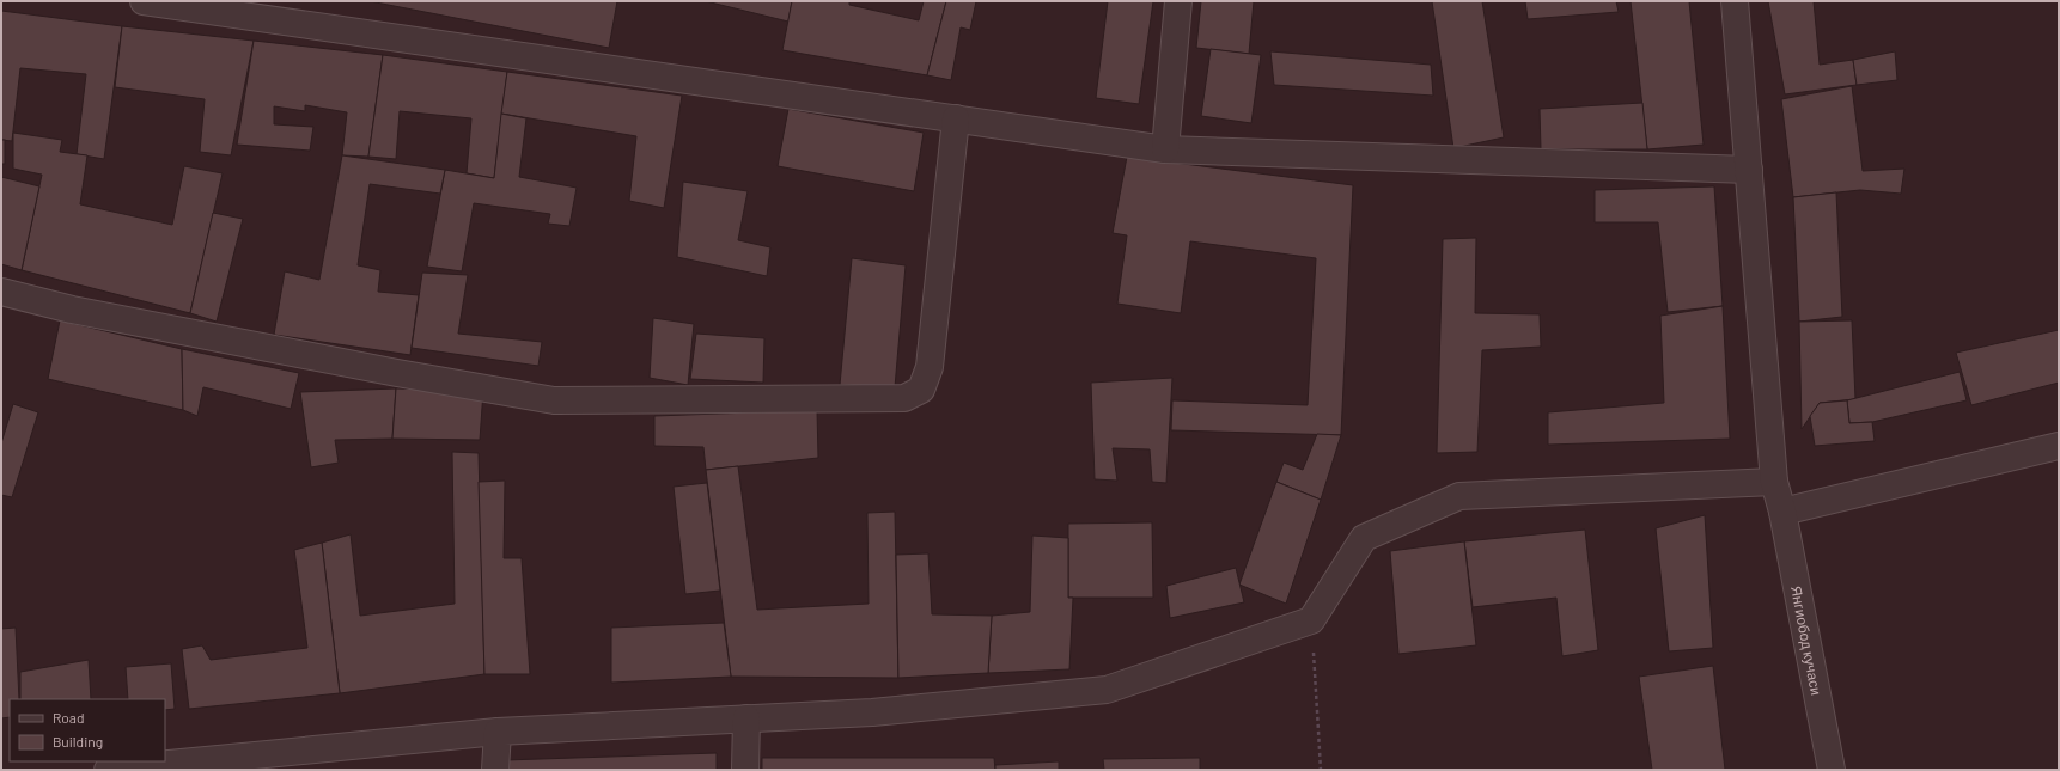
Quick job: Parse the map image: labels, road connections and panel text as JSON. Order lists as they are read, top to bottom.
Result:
{
  "streets": {
    "street": ["Янгиобод кучаси"]
  },
  "legend": ["Road", "Building"]
}
